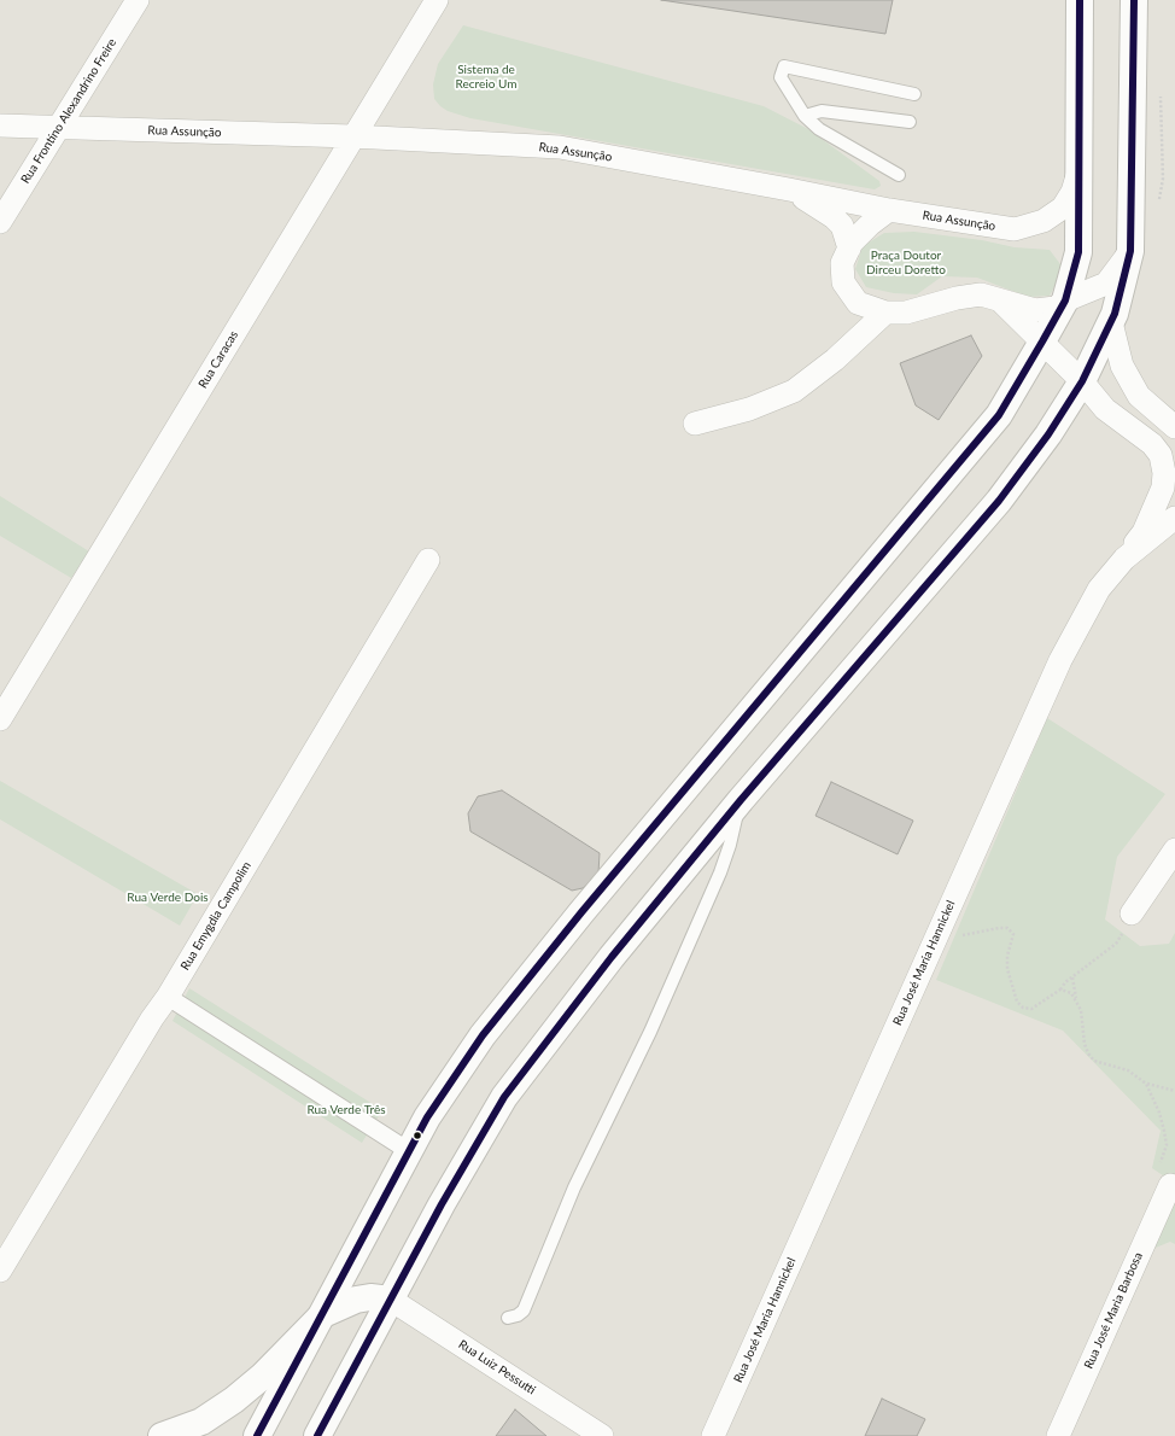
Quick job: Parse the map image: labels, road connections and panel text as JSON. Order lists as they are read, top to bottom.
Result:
{
  "streets": {
    "street": [
      "Rua Frontino Alexandrino Freire",
      "Rua Assunção",
      "Rua Caracas",
      "Rua Emygdia Campolim",
      "Rua José Maria Hannickel",
      "Rua José Maria Barbosa",
      "Rua Luiz Pessutti"
    ]
  },
  "crossings": [
    ["Rua Frontino Alexandrino Freire", "Rua Assunção"],
    ["Rua Assunção", "Rua Caracas"]
  ],
  "parks": [
    "Sistema de Recreio Um",
    "Praça Doutor Dirceu Doretto",
    "Rua Verde Dois",
    "Rua Verde Três"
  ]
}
